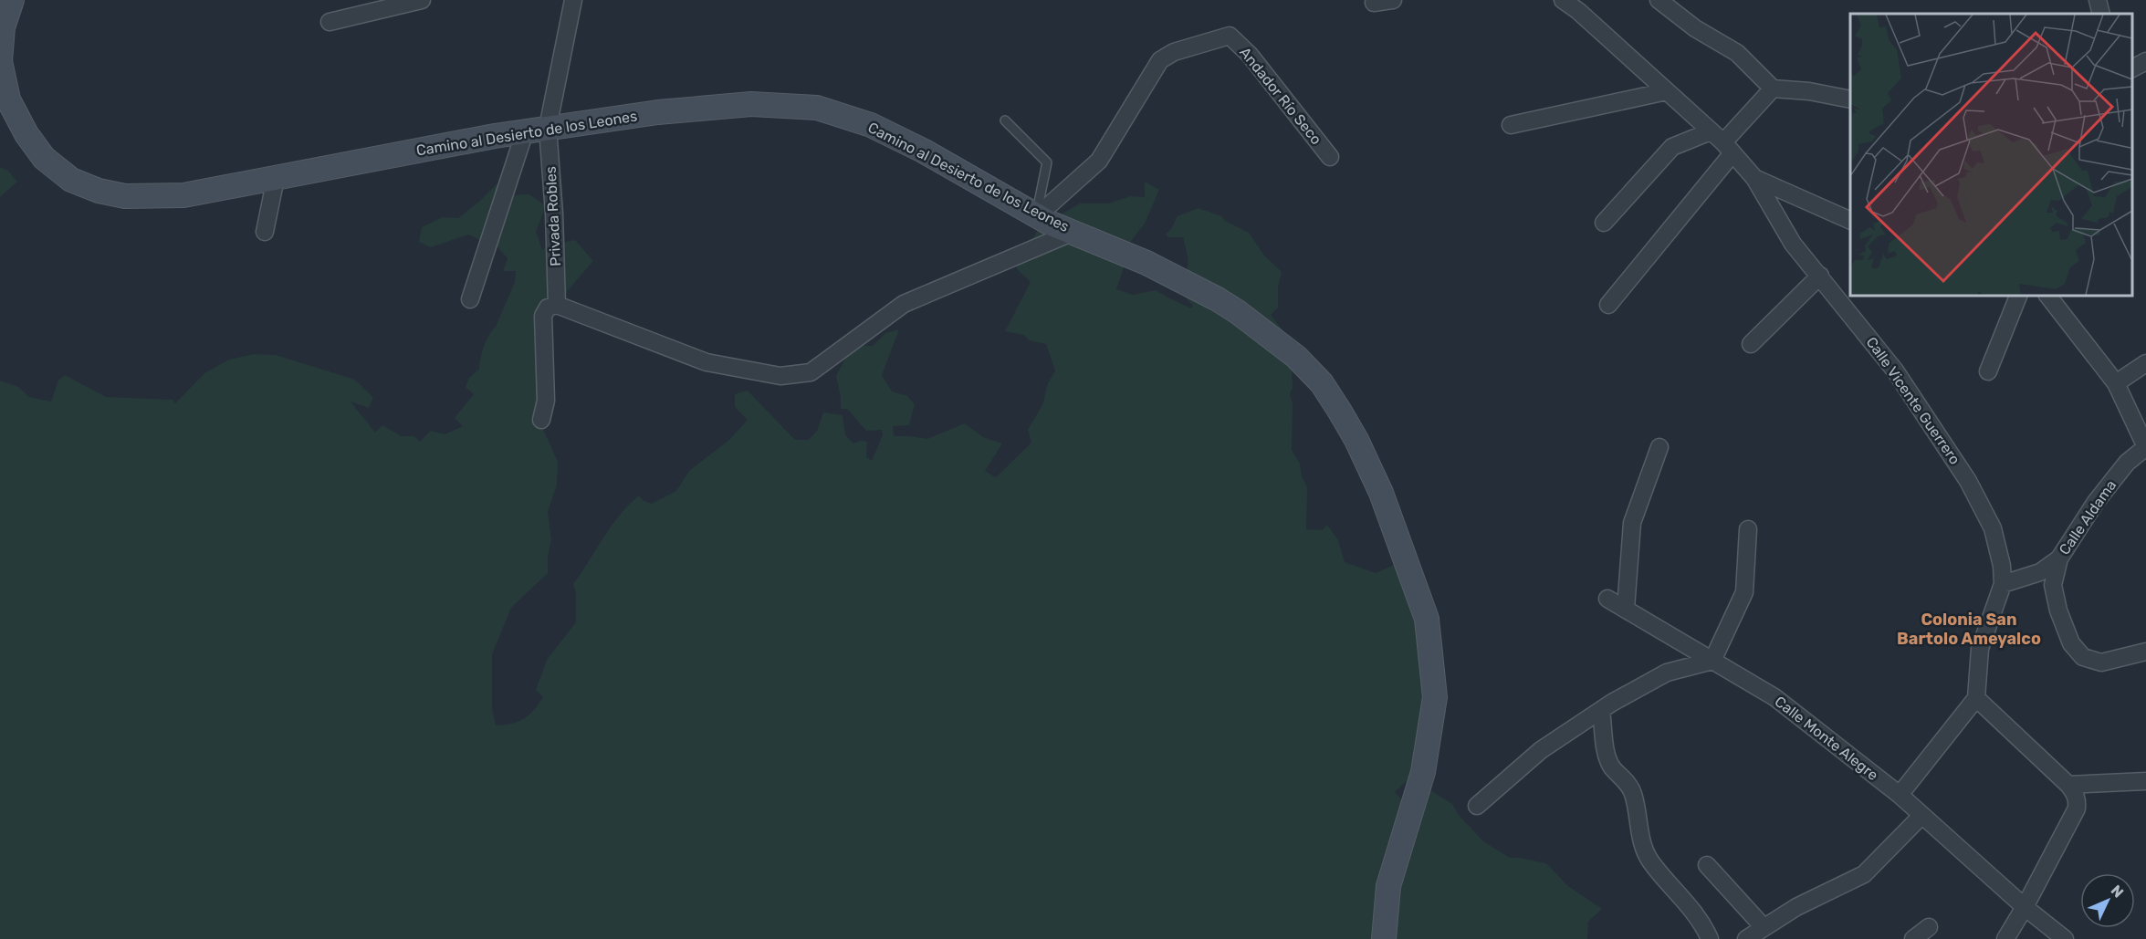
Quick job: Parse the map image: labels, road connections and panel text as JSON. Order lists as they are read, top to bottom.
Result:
{
  "streets": {
    "main road": ["Camino al Desierto de los Leones"],
    "street": [
      "Andador Río Seco",
      "Privada Robles",
      "Calle Vicente Guerrero",
      "Calle Aldama",
      "Calle Monte Alegre"
    ]
  },
  "crossings": [
    ["Andador Río Seco", "Camino al Desierto de los Leones"],
    ["Camino al Desierto de los Leones", "Privada Robles"],
    ["Calle Vicente Guerrero", "Calle Aldama"]
  ],
  "districts": ["Colonia San Bartolo Ameyalco"],
  "north": "top right"
}
